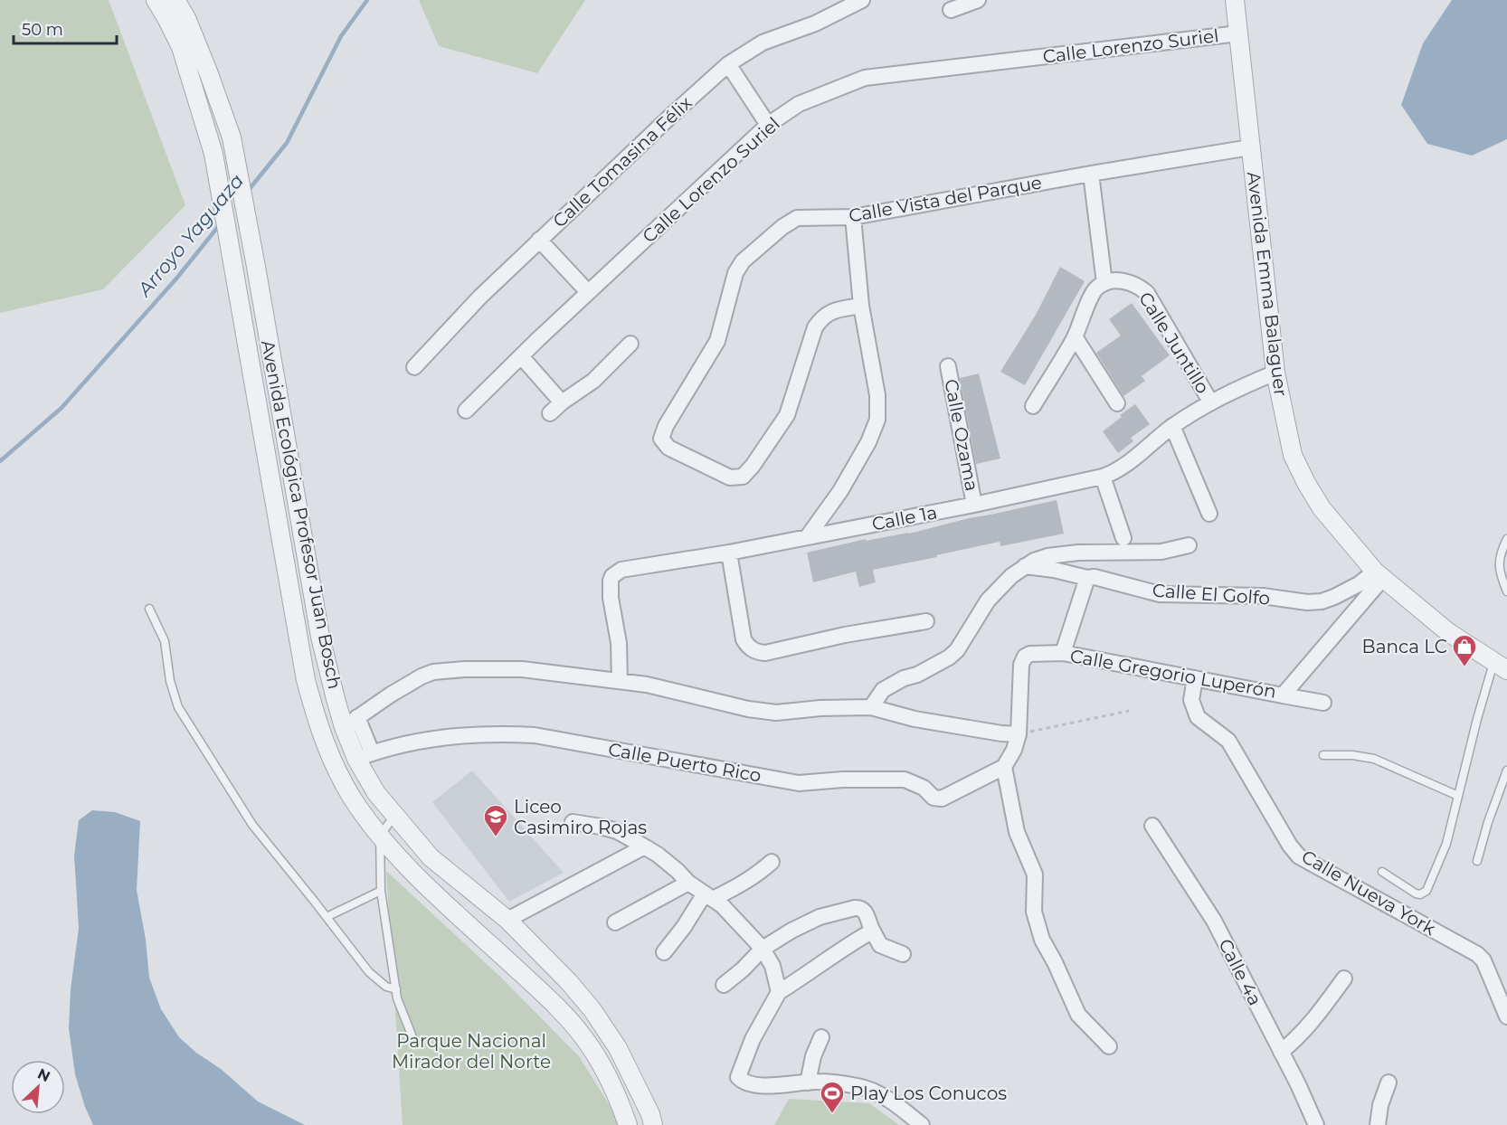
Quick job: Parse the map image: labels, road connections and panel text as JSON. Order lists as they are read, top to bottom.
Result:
{
  "streets": {
    "street": [
      "Calle Lorenzo Suriel",
      "Calle Tomasina Félix",
      "Calle Vista del Parque",
      "Avenida Emma Balaguer",
      "Calle Juntillo",
      "Calle Ozama",
      "Avenida Ecológica Profesor Juan Bosch",
      "Calle 1a",
      "Calle El Golfo",
      "Calle Gregorio Luperón",
      "Calle Puerto Rico",
      "Calle Nueva York",
      "Calle 4a"
    ]
  },
  "crossings": [
    ["Calle Lorenzo Suriel", "Avenida Emma Balaguer"],
    ["Calle Vista del Parque", "Avenida Emma Balaguer"],
    ["Avenida Emma Balaguer", "Calle 1a"],
    ["Avenida Emma Balaguer", "Calle El Golfo"],
    ["Avenida Emma Balaguer", "Calle Gregorio Luperón"],
    ["Calle Juntillo", "Calle 1a"],
    ["Calle Ozama", "Calle 1a"],
    ["Avenida Ecológica Profesor Juan Bosch", "Calle Puerto Rico"],
    ["Calle El Golfo", "Calle Gregorio Luperón"],
    ["Calle Gregorio Luperón", "Calle Puerto Rico"],
    ["Calle Gregorio Luperón", "Calle Nueva York"]
  ],
  "water": ["Arroyo Yaguaza"],
  "parks": ["Parque Nacional Mirador del Norte"],
  "places": {
    "shop": ["Banca LC"],
    "school or university": ["Liceo Casimiro Rojas"],
    "sports": ["Play Los Conucos"]
  },
  "scale_bar": "50 m",
  "north": "top right"
}
